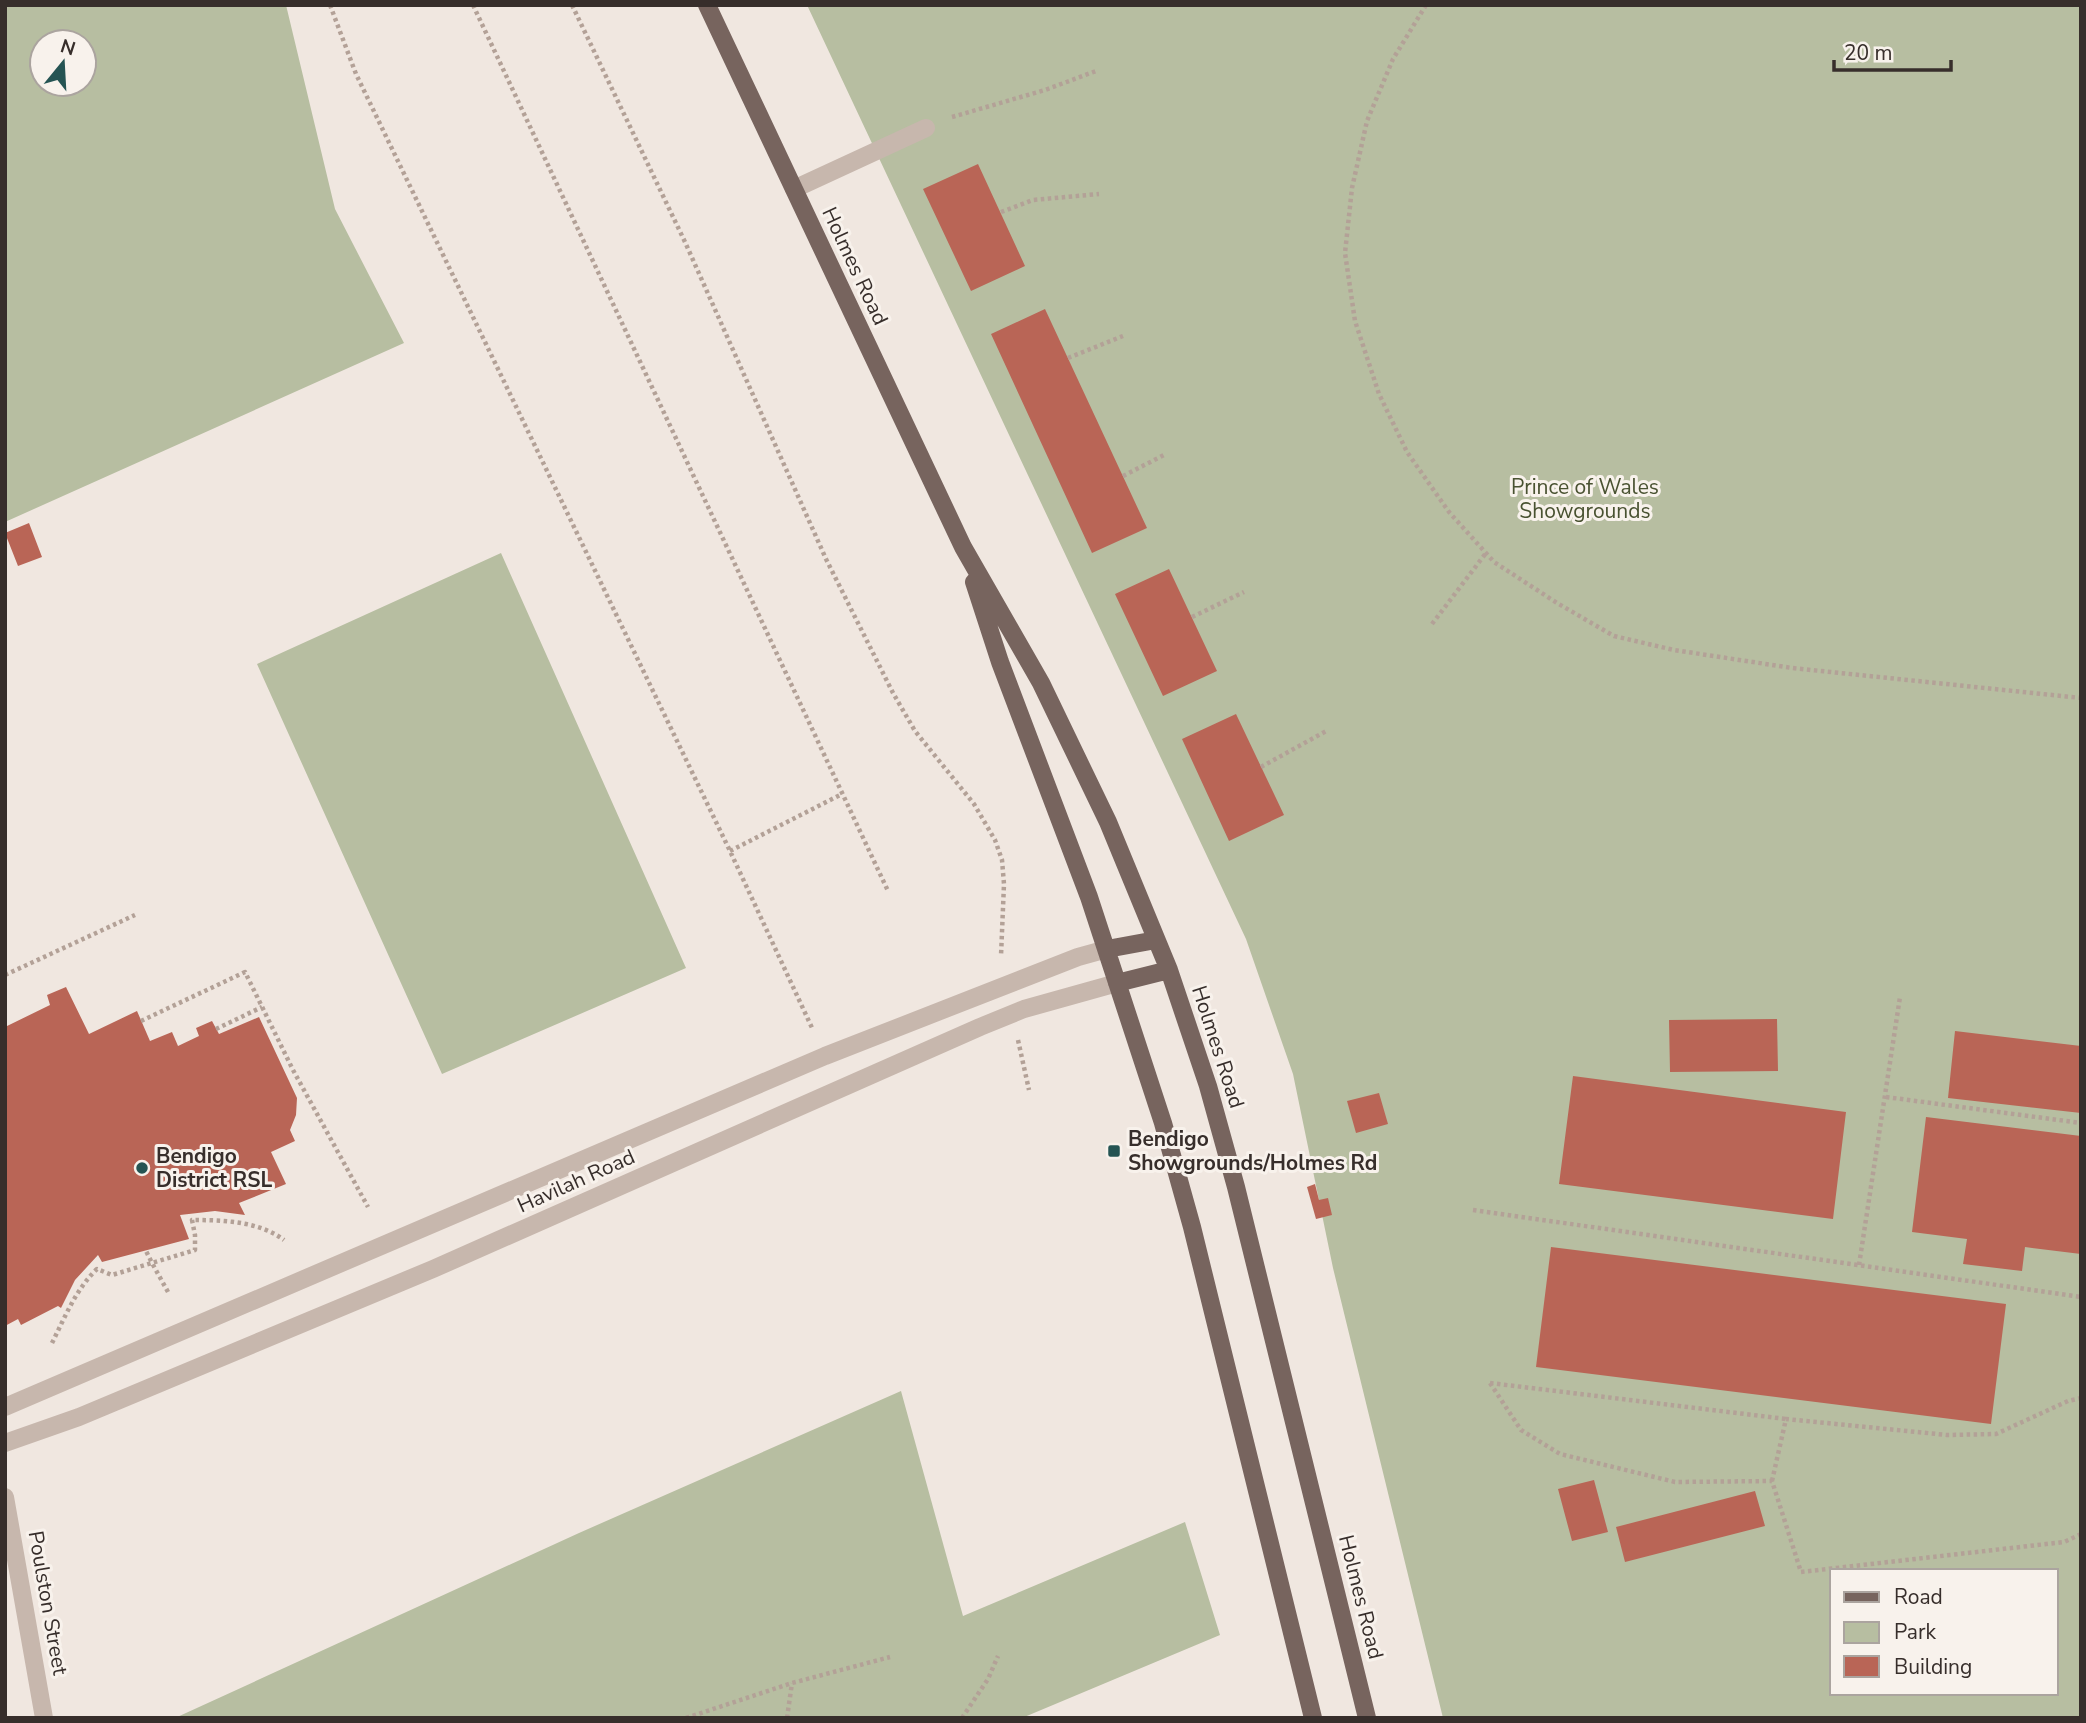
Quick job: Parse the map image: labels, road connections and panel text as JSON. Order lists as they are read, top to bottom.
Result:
{
  "streets": {
    "main road": ["Holmes Road", "Havilah Road"],
    "street": ["Poulston Street"]
  },
  "crossings": [
    ["Holmes Road", "Havilah Road"]
  ],
  "parks": ["Prince of Wales Showgrounds"],
  "places": {
    "transit": ["Bendigo Showgrounds/Holmes Rd"],
    "other": ["Bendigo District RSL"]
  },
  "legend": ["Road", "Park", "Building"],
  "scale_bar": "20 m",
  "north": "top"
}
